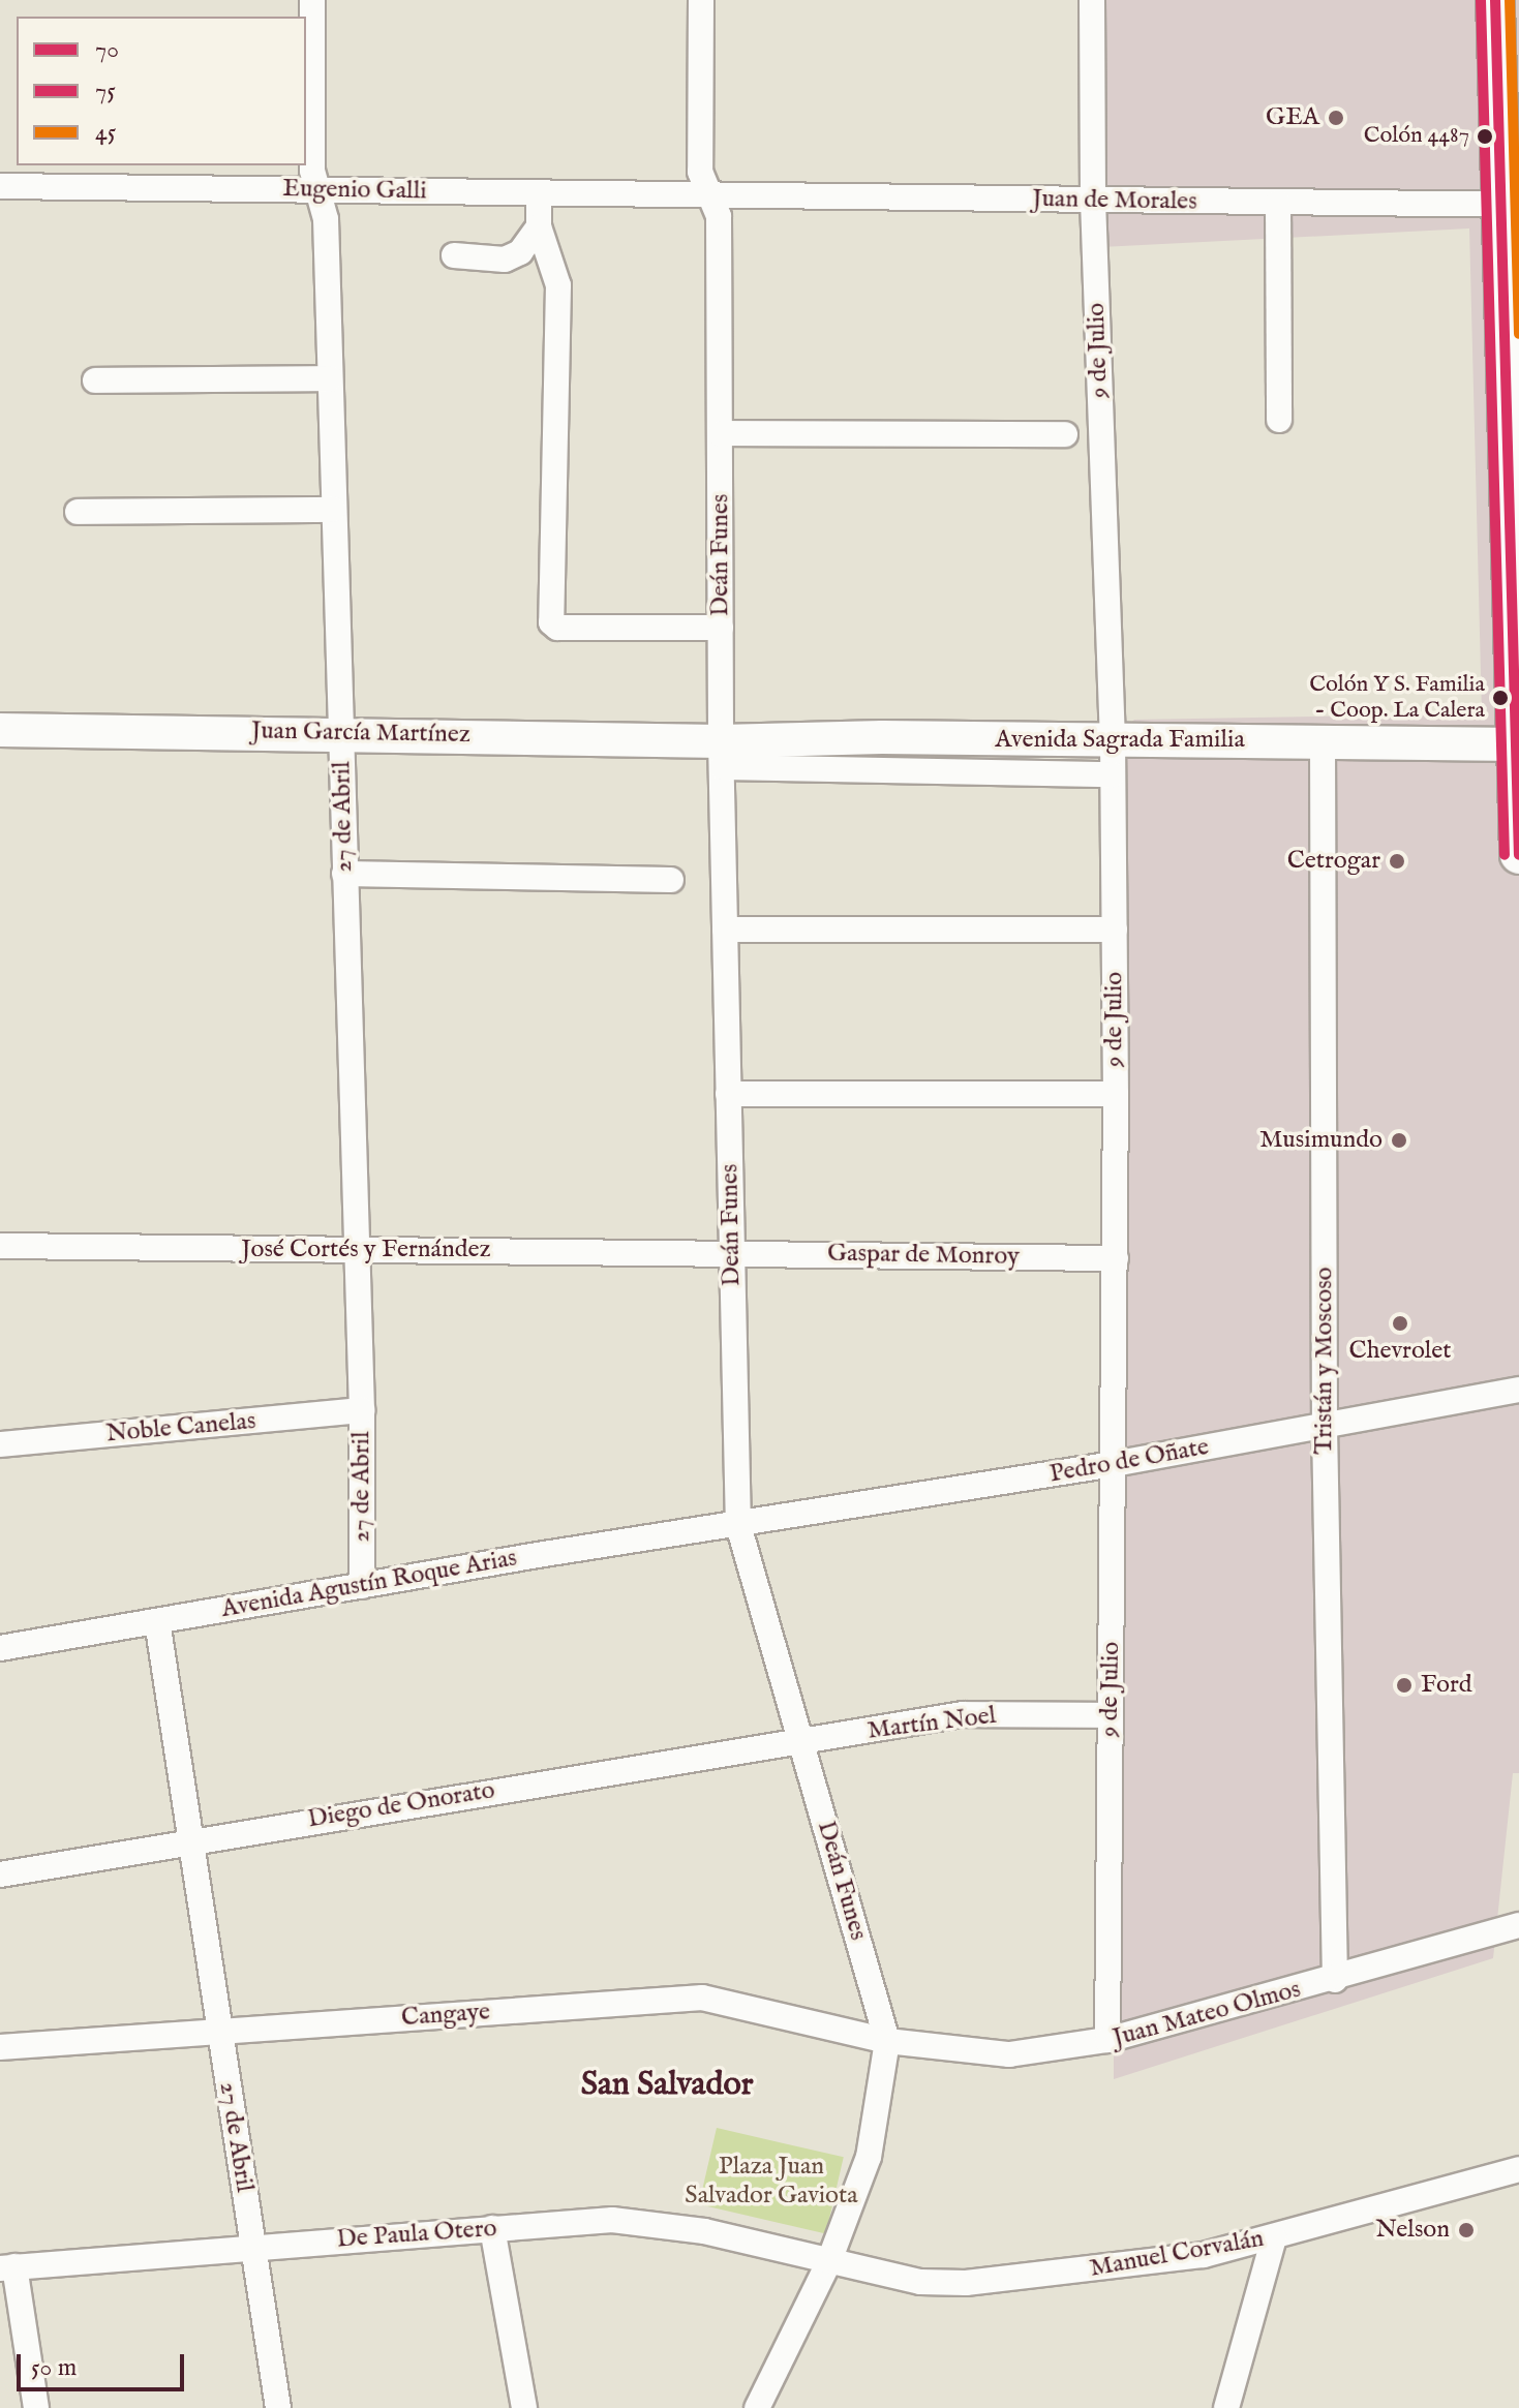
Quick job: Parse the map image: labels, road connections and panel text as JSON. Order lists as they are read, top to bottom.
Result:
{
  "streets": {
    "main road": ["Juan García Martínez", "Avenida Sagrada Familia"],
    "street": [
      "Eugenio Galli",
      "Juan de Morales",
      "9 de Julio",
      "Deán Funes",
      "27 de Abril",
      "José Cortés y Fernández",
      "Gaspar de Monroy",
      "Tristán y Moscoso",
      "Noble Canelas",
      "Pedro de Oñate",
      "Avenida Agustín Roque Arias",
      "Martín Noel",
      "Diego de Onorato",
      "Juan Mateo Olmos",
      "Cangaye",
      "De Paula Otero",
      "Manuel Corvalán"
    ]
  },
  "crossings": [
    ["Eugenio Galli", "Juan de Morales"],
    ["Eugenio Galli", "Deán Funes"],
    ["Eugenio Galli", "27 de Abril"],
    ["Juan de Morales", "9 de Julio"],
    ["Juan de Morales", "Deán Funes"],
    ["9 de Julio", "Avenida Sagrada Familia"],
    ["9 de Julio", "Gaspar de Monroy"],
    ["9 de Julio", "Pedro de Oñate"],
    ["9 de Julio", "Martín Noel"],
    ["9 de Julio", "Juan Mateo Olmos"],
    ["Deán Funes", "Juan García Martínez"],
    ["Deán Funes", "Avenida Sagrada Familia"],
    ["Deán Funes", "José Cortés y Fernández"],
    ["Deán Funes", "Gaspar de Monroy"],
    ["Deán Funes", "Pedro de Oñate"],
    ["Deán Funes", "Avenida Agustín Roque Arias"],
    ["Deán Funes", "Martín Noel"],
    ["Deán Funes", "Diego de Onorato"],
    ["Deán Funes", "Juan Mateo Olmos"],
    ["Deán Funes", "Cangaye"],
    ["Deán Funes", "De Paula Otero"],
    ["Deán Funes", "Manuel Corvalán"],
    ["Juan García Martínez", "Avenida Sagrada Familia"],
    ["Juan García Martínez", "27 de Abril"],
    ["Avenida Sagrada Familia", "Tristán y Moscoso"],
    ["27 de Abril", "José Cortés y Fernández"],
    ["27 de Abril", "Noble Canelas"],
    ["27 de Abril", "Avenida Agustín Roque Arias"],
    ["27 de Abril", "Diego de Onorato"],
    ["27 de Abril", "Cangaye"],
    ["27 de Abril", "De Paula Otero"],
    ["José Cortés y Fernández", "Gaspar de Monroy"],
    ["Tristán y Moscoso", "Pedro de Oñate"],
    ["Tristán y Moscoso", "Juan Mateo Olmos"],
    ["Pedro de Oñate", "Avenida Agustín Roque Arias"],
    ["Martín Noel", "Diego de Onorato"],
    ["Juan Mateo Olmos", "Cangaye"],
    ["De Paula Otero", "Manuel Corvalán"]
  ],
  "districts": ["San Salvador"],
  "parks": ["Plaza Juan Salvador Gaviota"],
  "places": [
    "GEA",
    "Colón 4487",
    "Colón Y S. Familia - Coop. La Calera",
    "Cetrogar",
    "Musimundo",
    "Chevrolet",
    "Ford",
    "Nelson"
  ],
  "lines": ["transit line 70", "transit line 75", "transit line 45"],
  "legend": ["70", "75", "45"],
  "scale_bar": "50 m"
}
